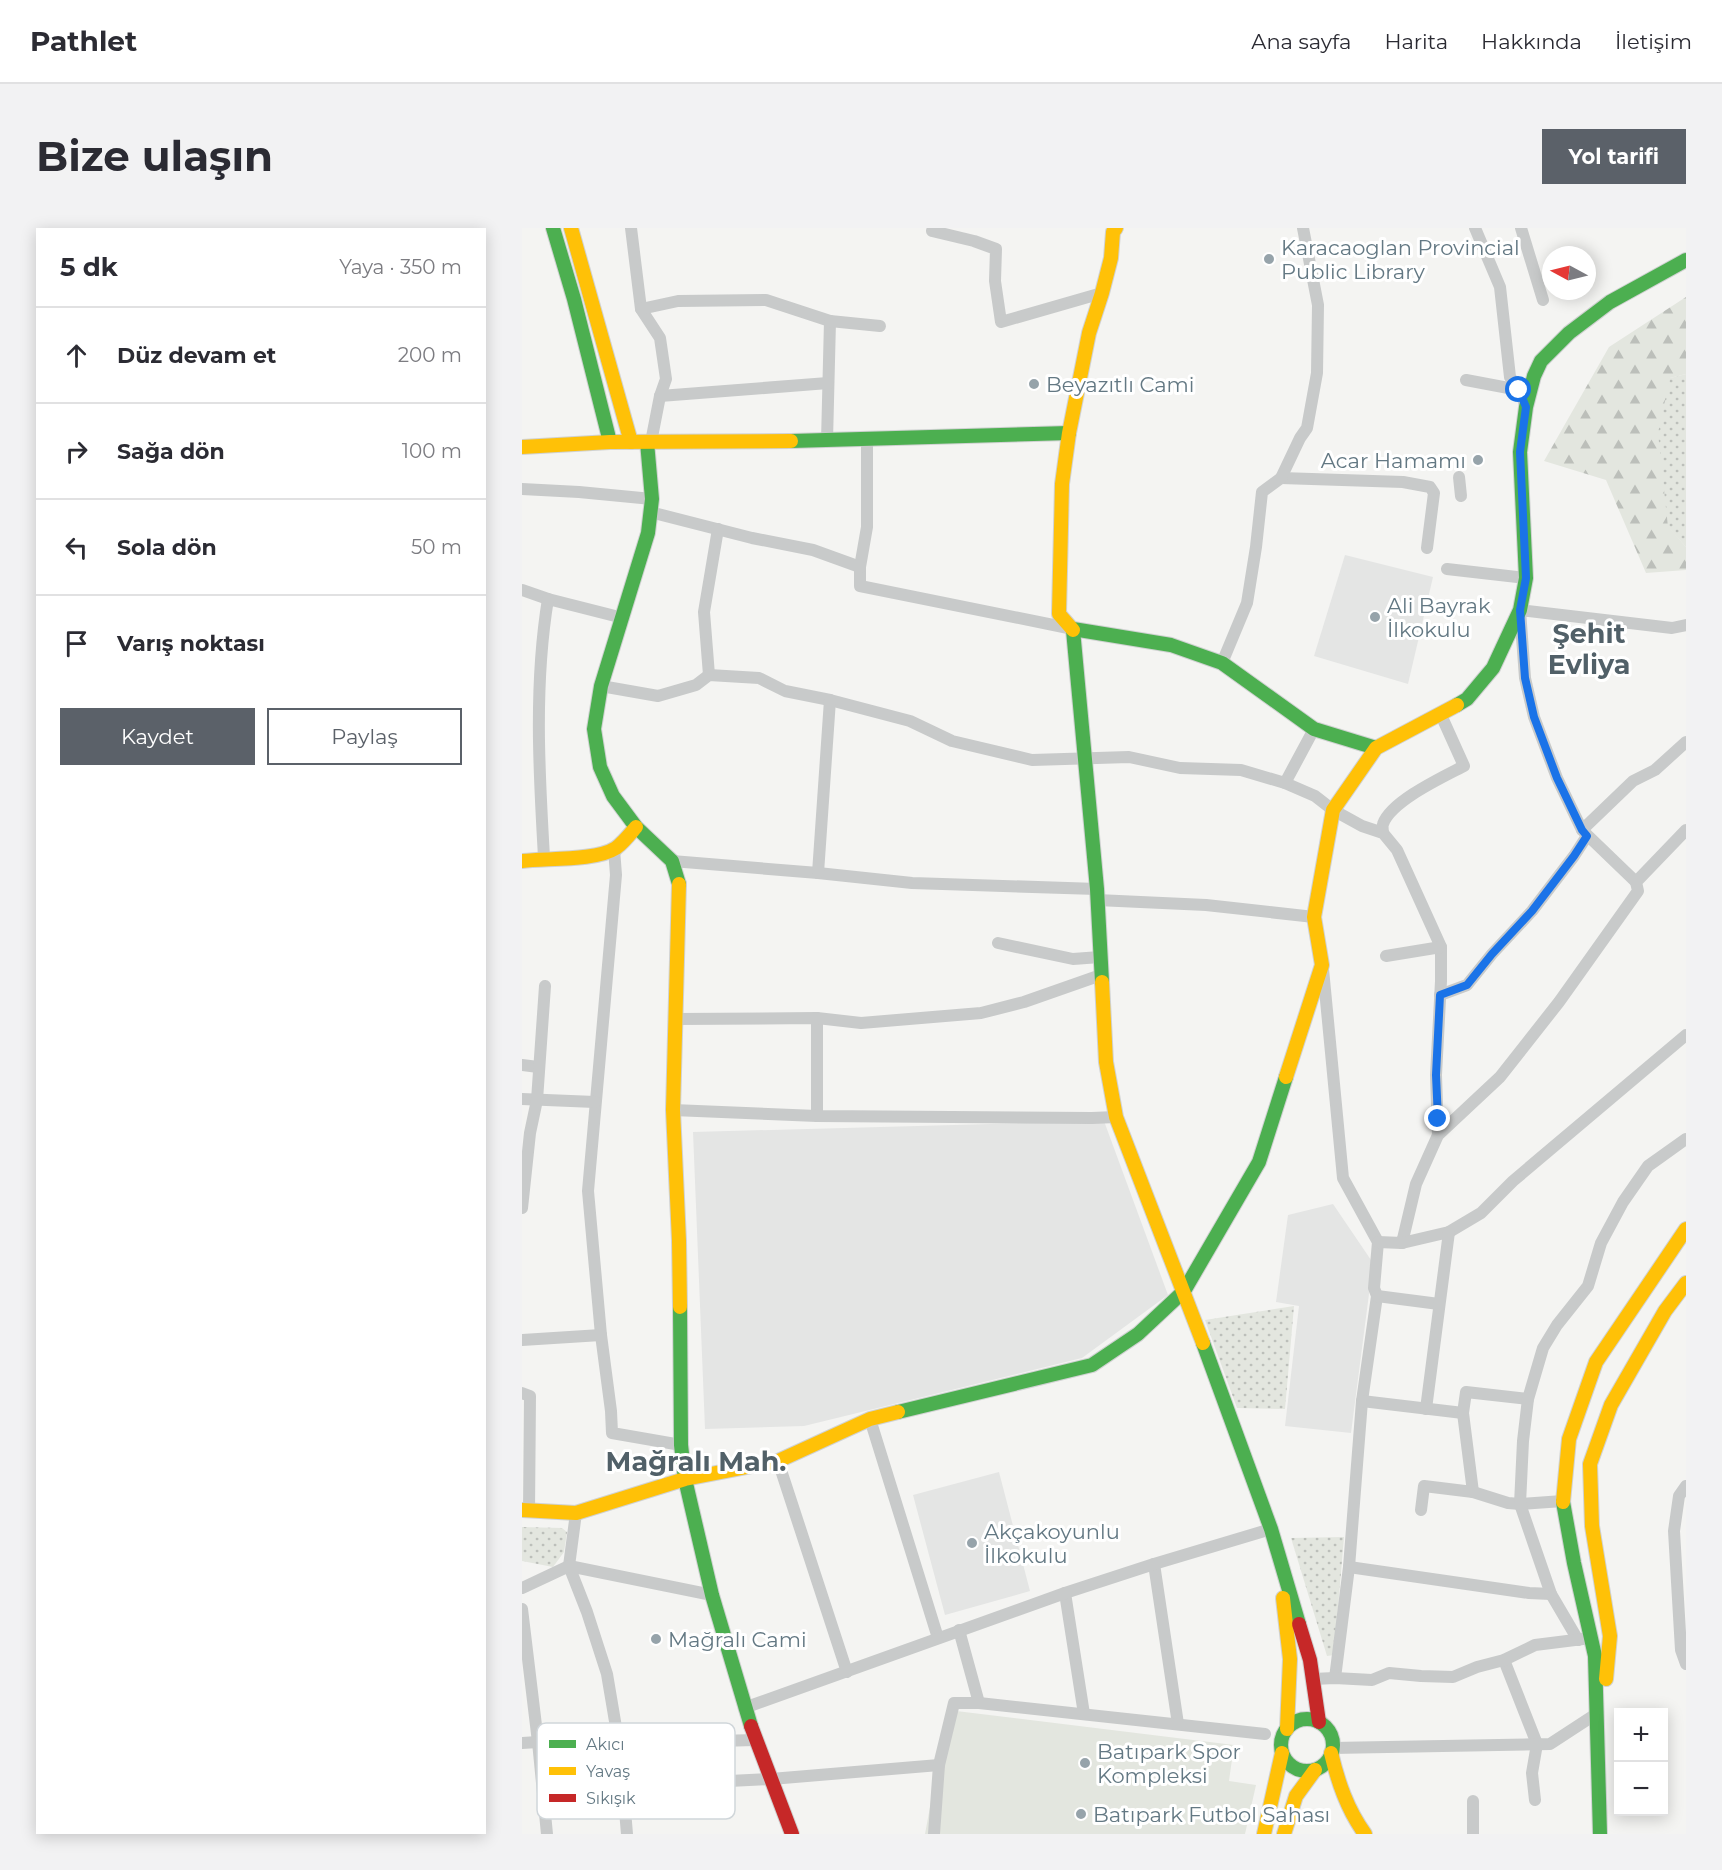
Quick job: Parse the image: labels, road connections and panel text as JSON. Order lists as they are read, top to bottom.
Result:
{
  "districts": ["Şehit Evliya", "Mağralı Mah."],
  "places": [
    "Karacaoglan Provincial Public Library",
    "Beyazıtlı Cami",
    "Acar Hamamı",
    "Ali Bayrak İlkokulu",
    "Akçakoyunlu İlkokulu",
    "Mağralı Cami",
    "Batıpark Spor Kompleksi",
    "Batıpark Futbol Sahası"
  ],
  "legend": ["Akıcı", "Yavaş", "Sıkışık"],
  "north": "left",
  "page": {
    "header": "Pathlet",
    "nav": [
      "Ana sayfa",
      "Harita",
      "Hakkında",
      "İletişim"
    ],
    "buttons": [
      "Yol tarifi",
      ["Kaydet", "Paylaş"]
    ],
    "title": "Bize ulaşın",
    "heading": ["5 dk", "Yaya · 350 m"],
    "list": [
      ["Düz devam et", "200 m"],
      ["Sağa dön", "100 m"],
      ["Sola dön", "50 m"],
      "Varış noktası"
    ],
    "map_buttons": ["+", "−"]
  }
}
